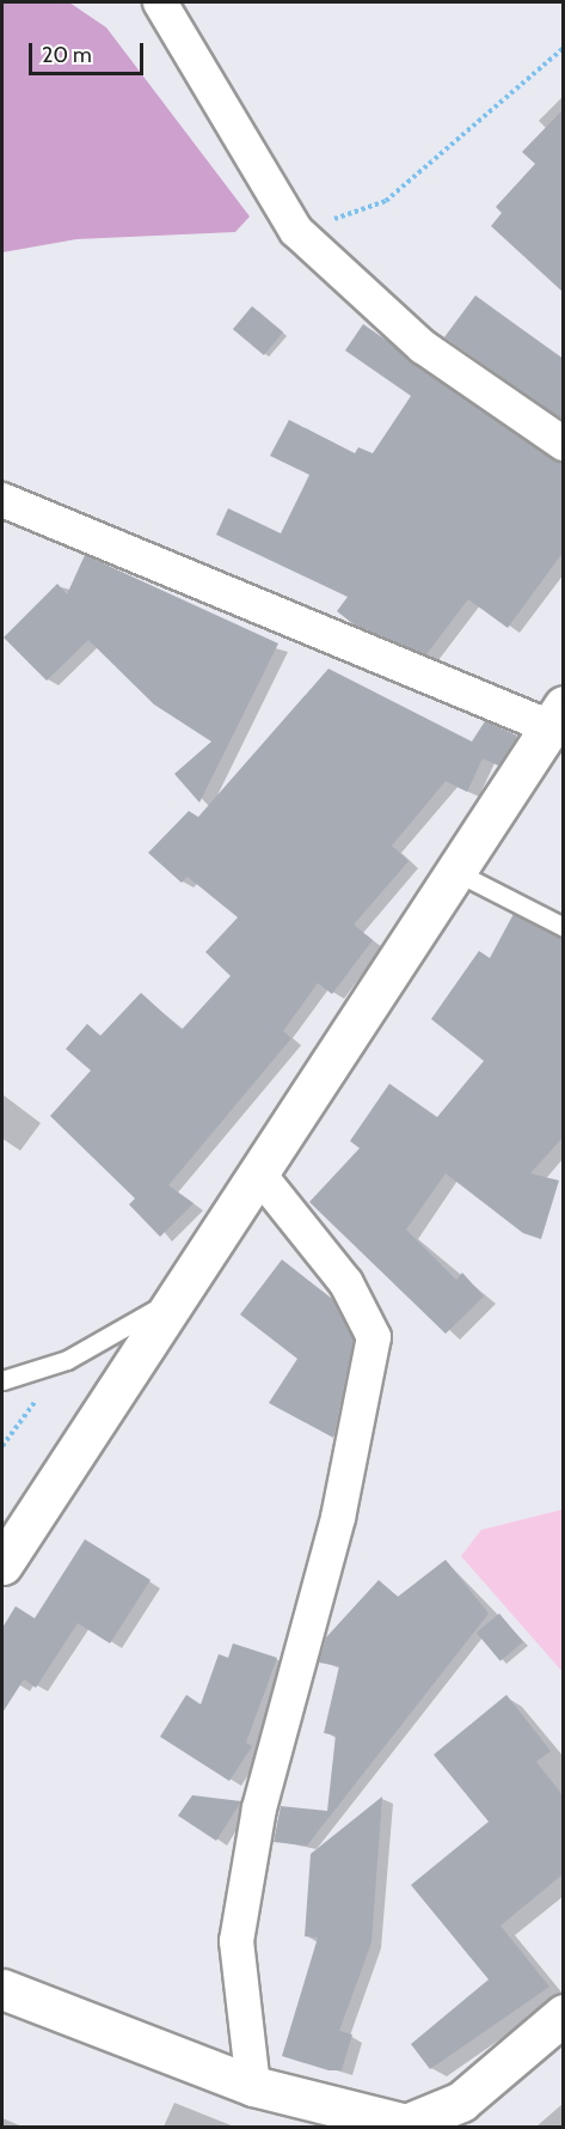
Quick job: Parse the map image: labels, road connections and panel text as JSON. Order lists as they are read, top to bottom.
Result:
{
  "scale_bar": "20 m"
}
